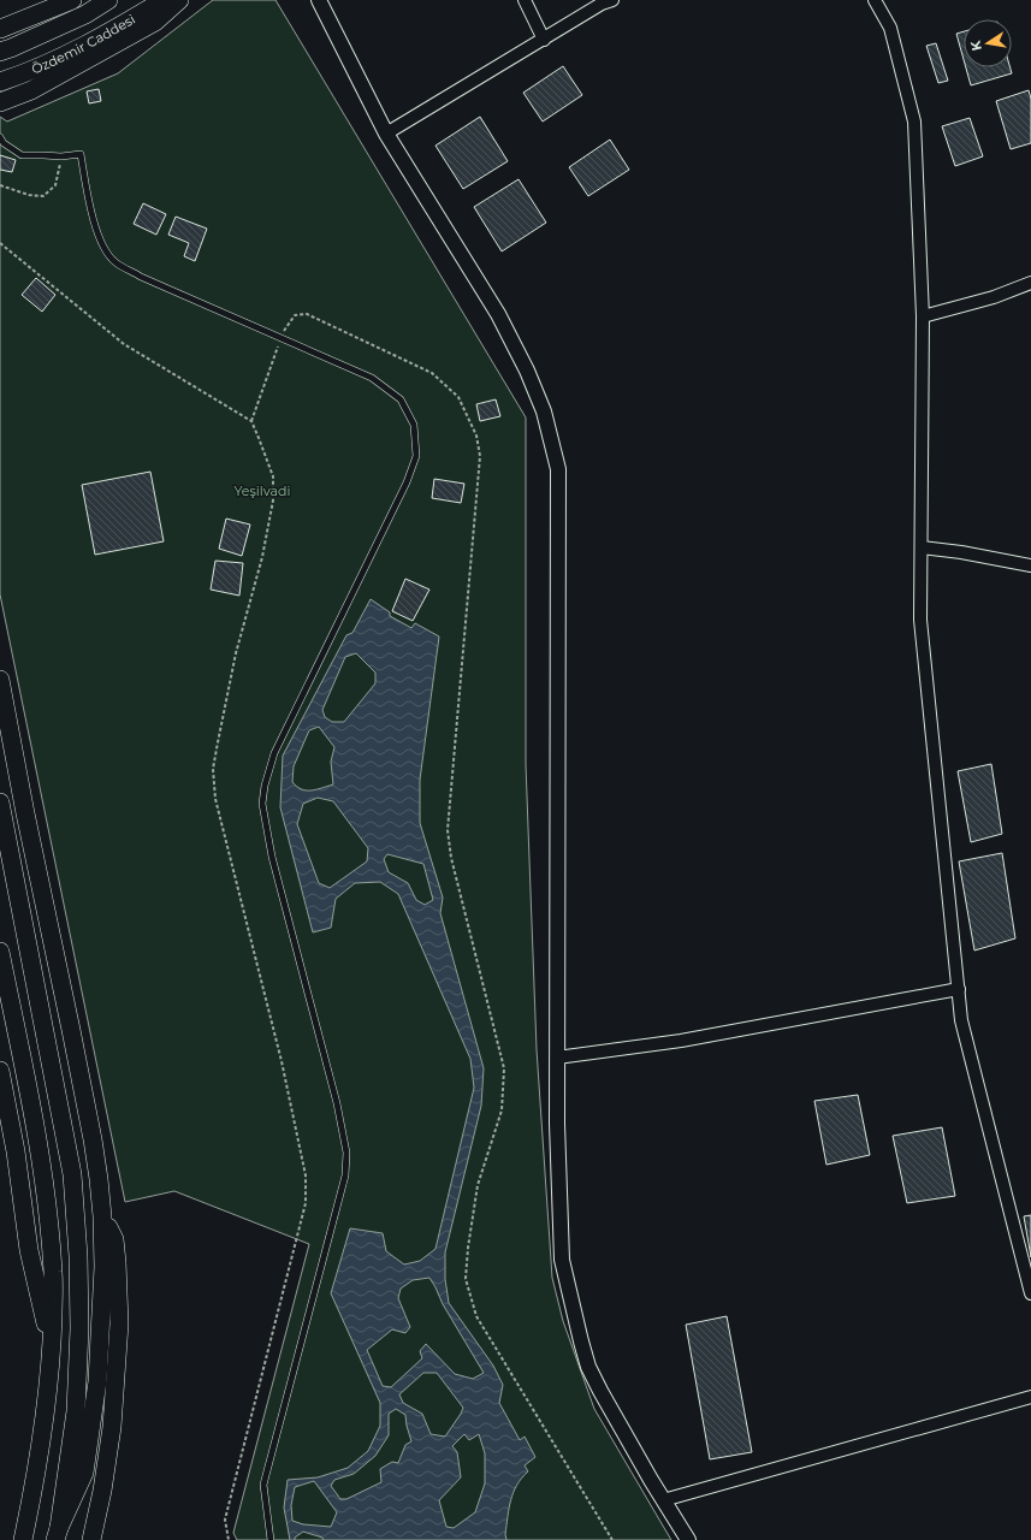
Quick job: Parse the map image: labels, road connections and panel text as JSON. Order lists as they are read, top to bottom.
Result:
{
  "streets": {
    "main road": ["Özdemir Caddesi"]
  },
  "parks": ["Yeşilvadi"],
  "north": "left"
}
